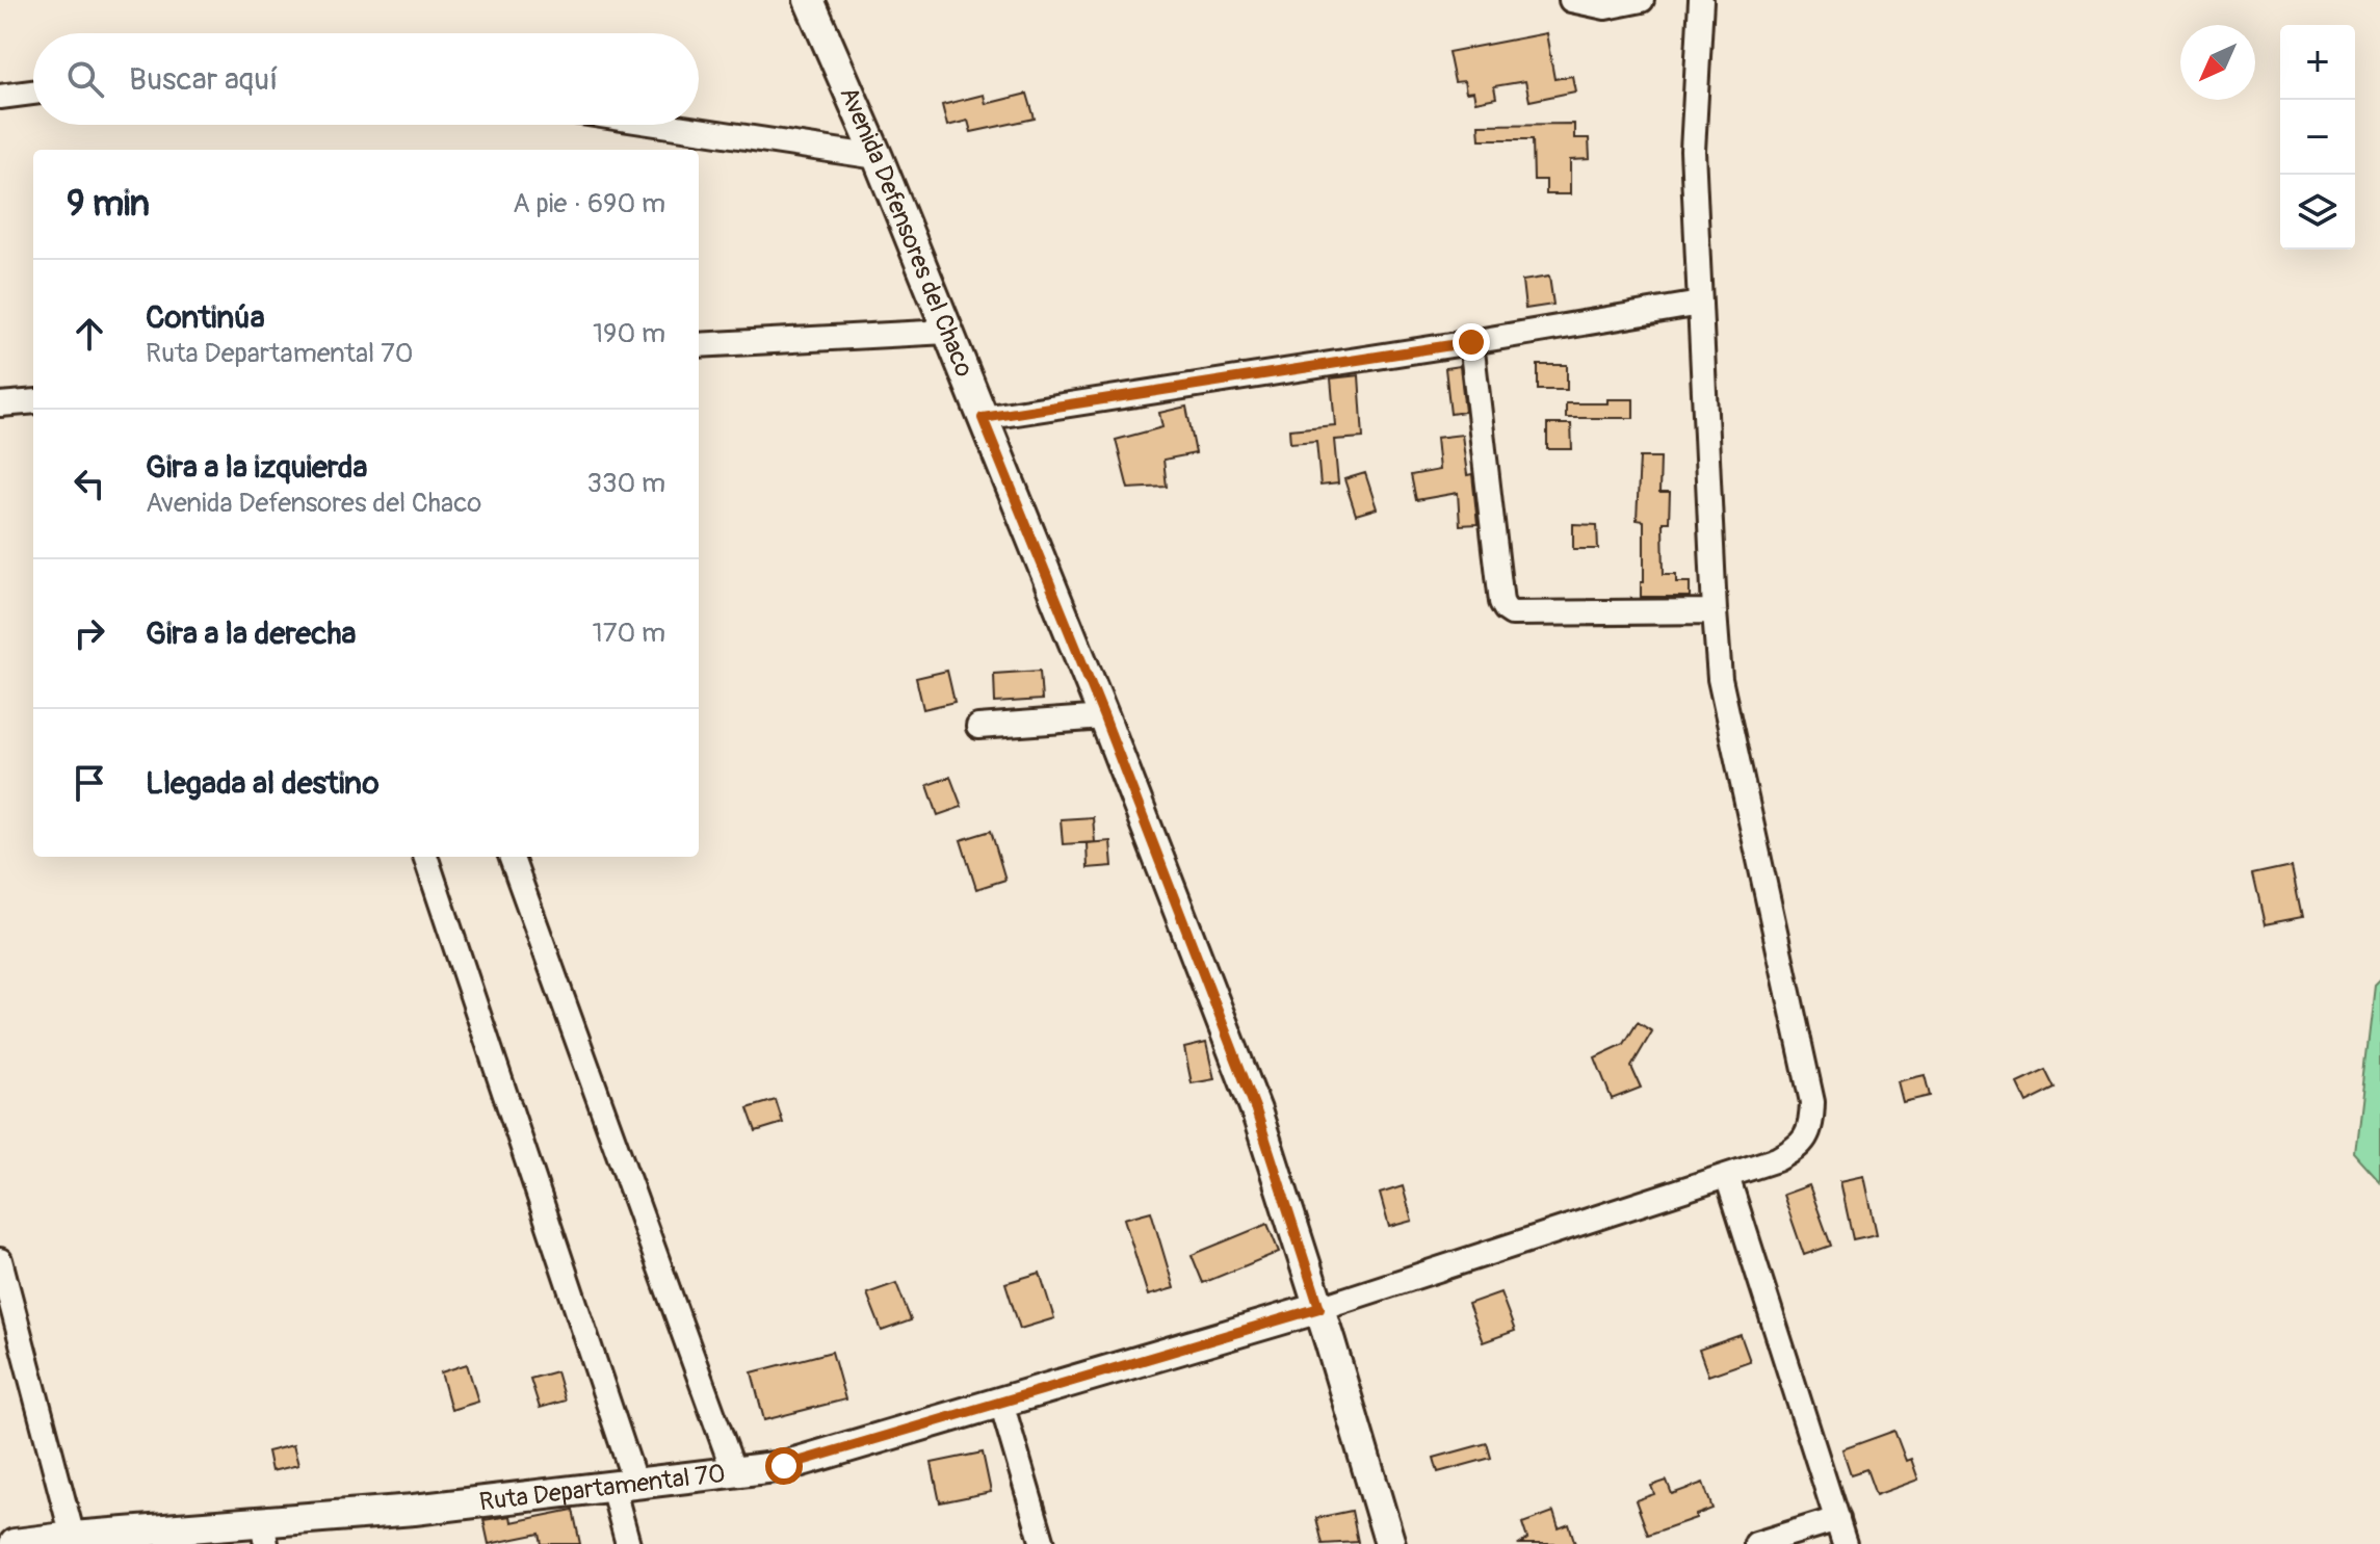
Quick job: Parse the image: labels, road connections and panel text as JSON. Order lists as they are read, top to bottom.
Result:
{
  "streets": {
    "main road": ["Avenida Defensores del Chaco", "Ruta Departamental 70"]
  },
  "crossings": [
    ["Avenida Defensores del Chaco", "Ruta Departamental 70"]
  ],
  "north": "bottom left",
  "page": {
    "map_buttons": ["+", "−"],
    "search": "Buscar aquí",
    "heading": ["9 min", "A pie · 690 m"],
    "list": [
      ["Continúa", "Ruta Departamental 70", "190 m"],
      ["Gira a la izquierda", "Avenida Defensores del Chaco", "330 m"],
      ["Gira a la derecha", "170 m"],
      "Llegada al destino"
    ]
  }
}
